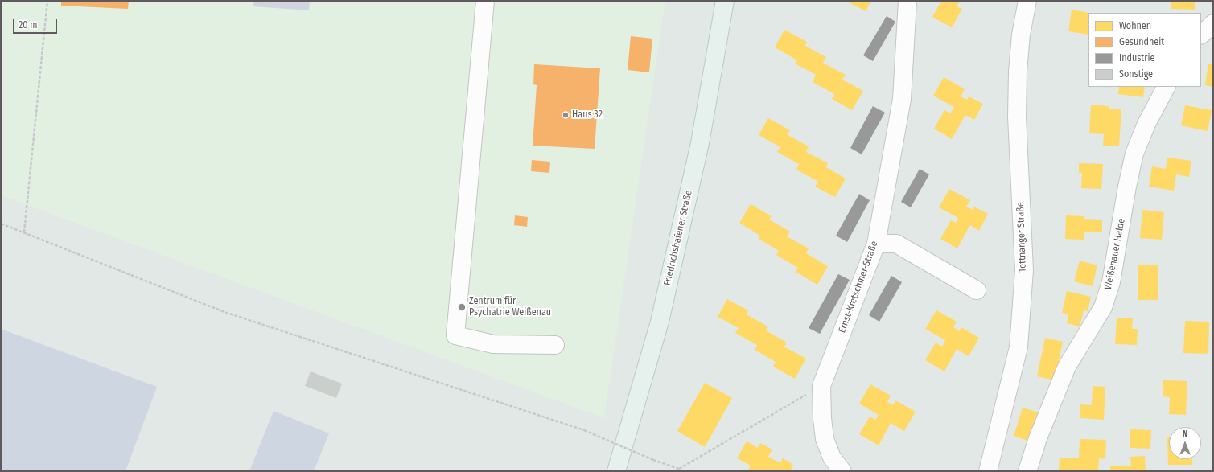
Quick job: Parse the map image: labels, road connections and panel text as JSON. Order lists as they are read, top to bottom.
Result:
{
  "streets": {
    "main road": ["Friedrichshafener Straße"],
    "street": ["Tettnanger Straße", "Weißenauer Halde", "Ernst-Kretschmer-Straße"]
  },
  "places": ["Haus 32", "Zentrum für Psychatrie Weißenau"],
  "legend": [
    "Wohnen",
    "Gesundheit",
    "Industrie",
    "Sonstige"
  ],
  "scale_bar": "20 m",
  "north": "top"
}
